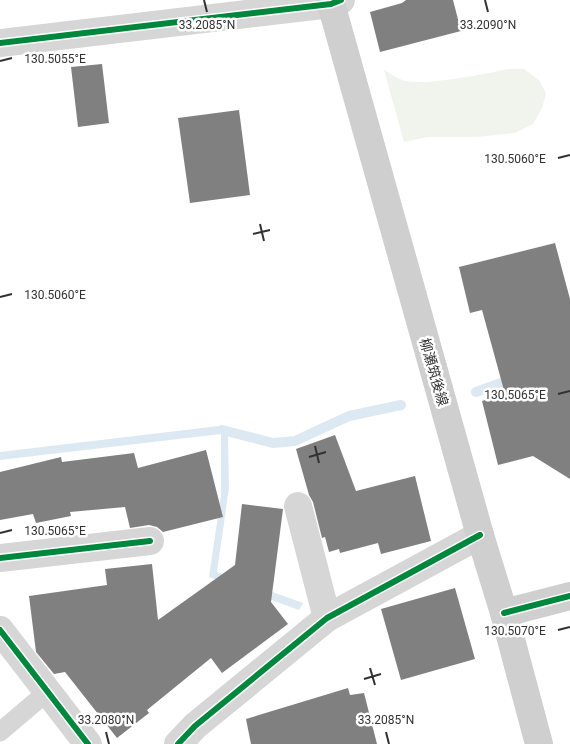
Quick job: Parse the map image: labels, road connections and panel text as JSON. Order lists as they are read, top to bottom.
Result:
{
  "streets": {
    "main road": ["柳瀬筑後線"]
  },
  "coordinates": [
    "33.2090°N",
    "33.2085°N",
    "130.5055°E",
    "130.5060°E",
    "130.5065°E",
    "130.5070°E",
    "33.2080°N"
  ]
}
